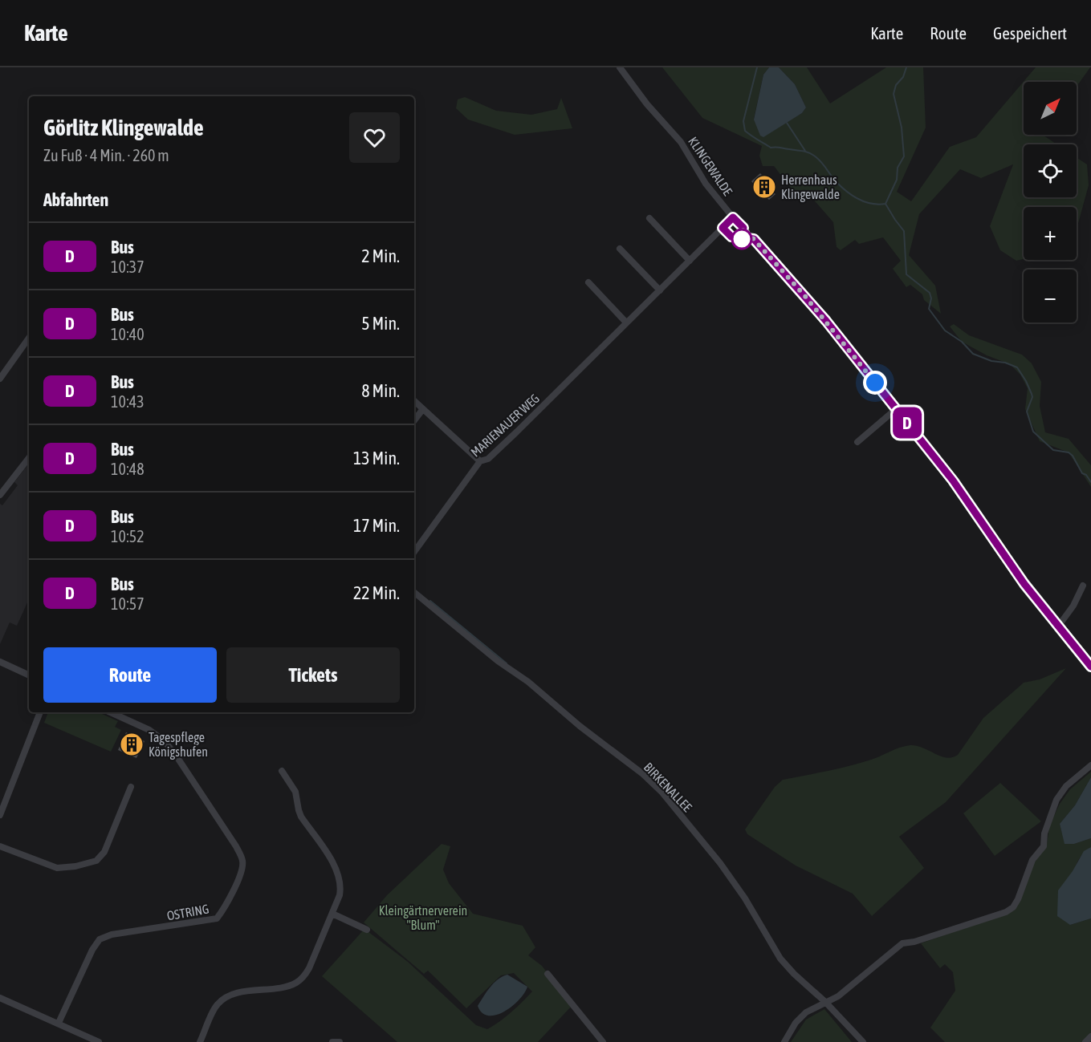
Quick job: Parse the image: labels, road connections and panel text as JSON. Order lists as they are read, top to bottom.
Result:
{
  "streets": {
    "street": [
      "KLINGEWALDE",
      "MARIENAUER WEG",
      "BIRKENALLEE",
      "OSTRING"
    ]
  },
  "crossings": [
    ["KLINGEWALDE", "MARIENAUER WEG"]
  ],
  "parks": ["Kleingärtnerverein \"Blum\""],
  "places": {
    "building": ["Herrenhaus Klingewalde", "Tagespflege Königshufen"]
  },
  "lines": ["bus line D"],
  "north": "top right",
  "page": {
    "header": "Karte",
    "nav": ["Karte", "Route", "Gespeichert"],
    "on_map": "D",
    "map_buttons": ["+", "−"],
    "heading": [
      ["Görlitz Klingewalde", "Zu Fuß · 4 Min. · 260 m"],
      "Abfahrten"
    ],
    "list": [
      {
        "mark": "D",
        "name": "Bus",
        "note": "10:37",
        "value": "2 Min."
      },
      {
        "mark": "D",
        "name": "Bus",
        "note": "10:40",
        "value": "5 Min."
      },
      {
        "mark": "D",
        "name": "Bus",
        "note": "10:43",
        "value": "8 Min."
      },
      {
        "mark": "D",
        "name": "Bus",
        "note": "10:48",
        "value": "13 Min."
      },
      {
        "mark": "D",
        "name": "Bus",
        "note": "10:52",
        "value": "17 Min."
      },
      {
        "mark": "D",
        "name": "Bus",
        "note": "10:57",
        "value": "22 Min."
      }
    ],
    "buttons": ["Route", "Tickets"]
  }
}
